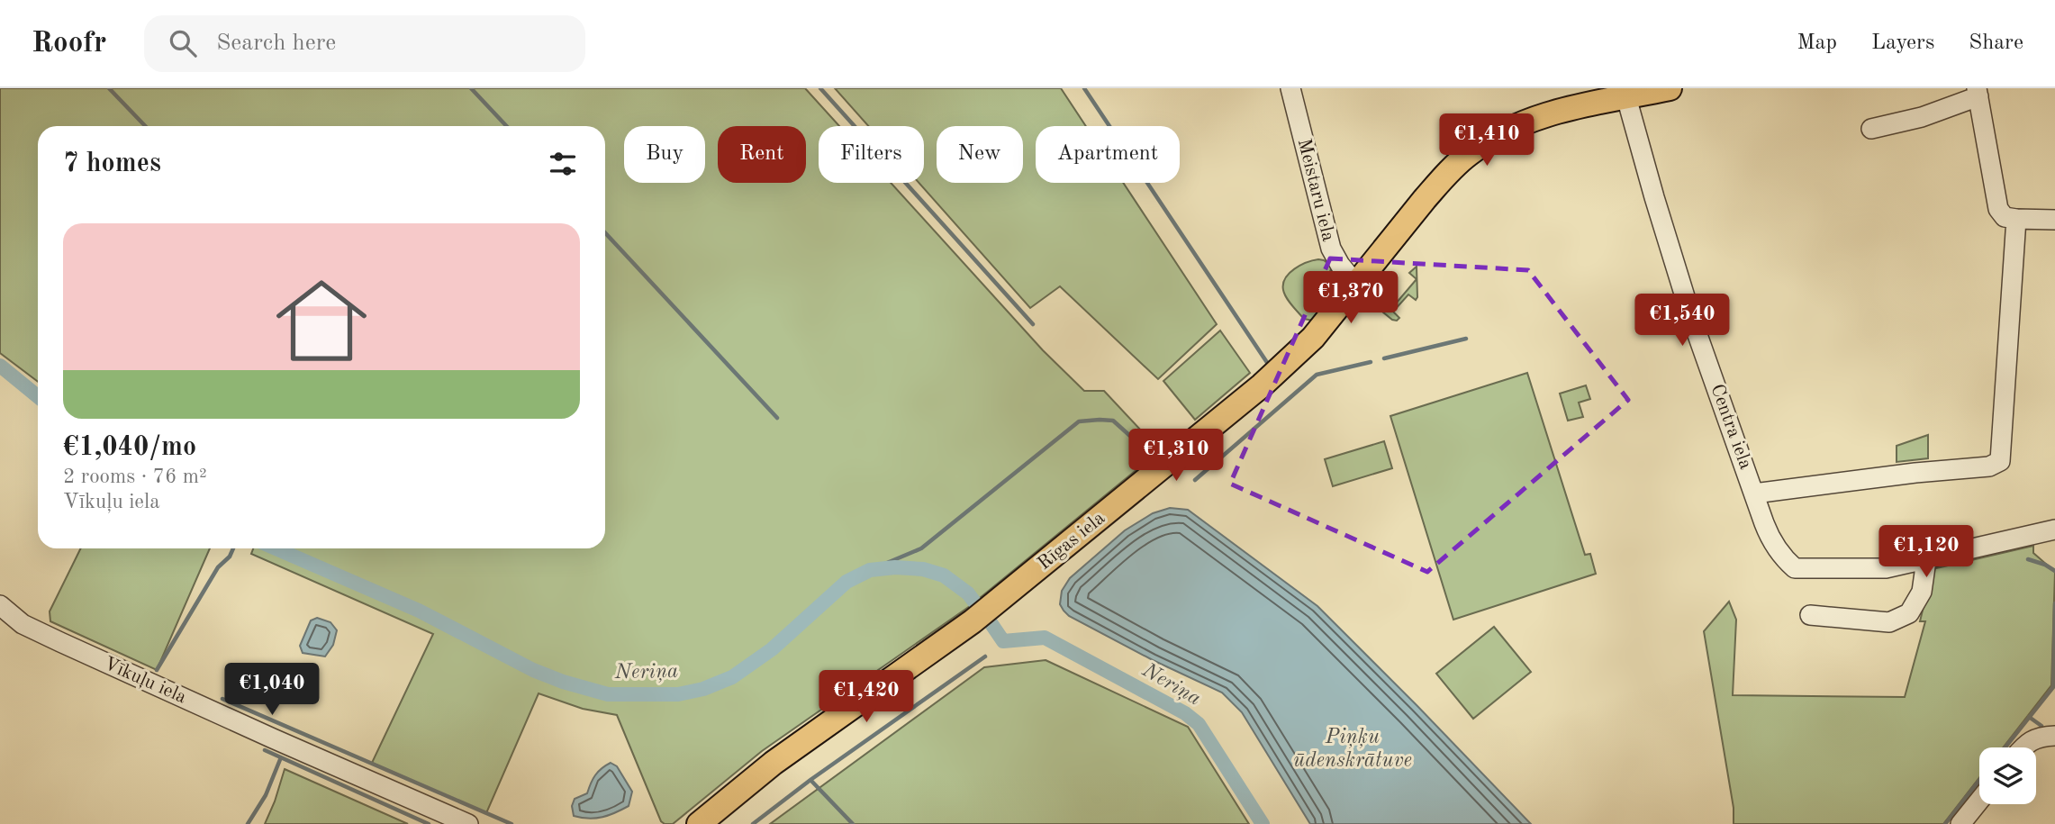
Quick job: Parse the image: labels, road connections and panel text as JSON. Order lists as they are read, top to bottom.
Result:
{
  "streets": {
    "main road": ["Rīgas iela"],
    "street": ["Meistaru iela", "Centra iela", "Vīkuļu iela"]
  },
  "crossings": [
    ["Meistaru iela", "Rīgas iela"],
    ["Centra iela", "Rīgas iela"]
  ],
  "water": ["Neriņa", "Piņķu ūdenskrātuve"],
  "page": {
    "header": "Roofr",
    "search": "Search here",
    "nav": ["Map", "Layers", "Share"],
    "price": [
      "€1,410",
      "€1,370",
      "€1,540",
      "€1,310",
      "€1,120",
      "€1,040",
      "€1,420"
    ],
    "chip": [
      "Buy",
      "Rent",
      "Filters",
      "New",
      "Apartment"
    ],
    "heading": "7 homes",
    "list": [
      {
        "name": "€1,040/mo",
        "note": "2 rooms · 76 m² · Vīkuļu iela"
      }
    ]
  }
}
